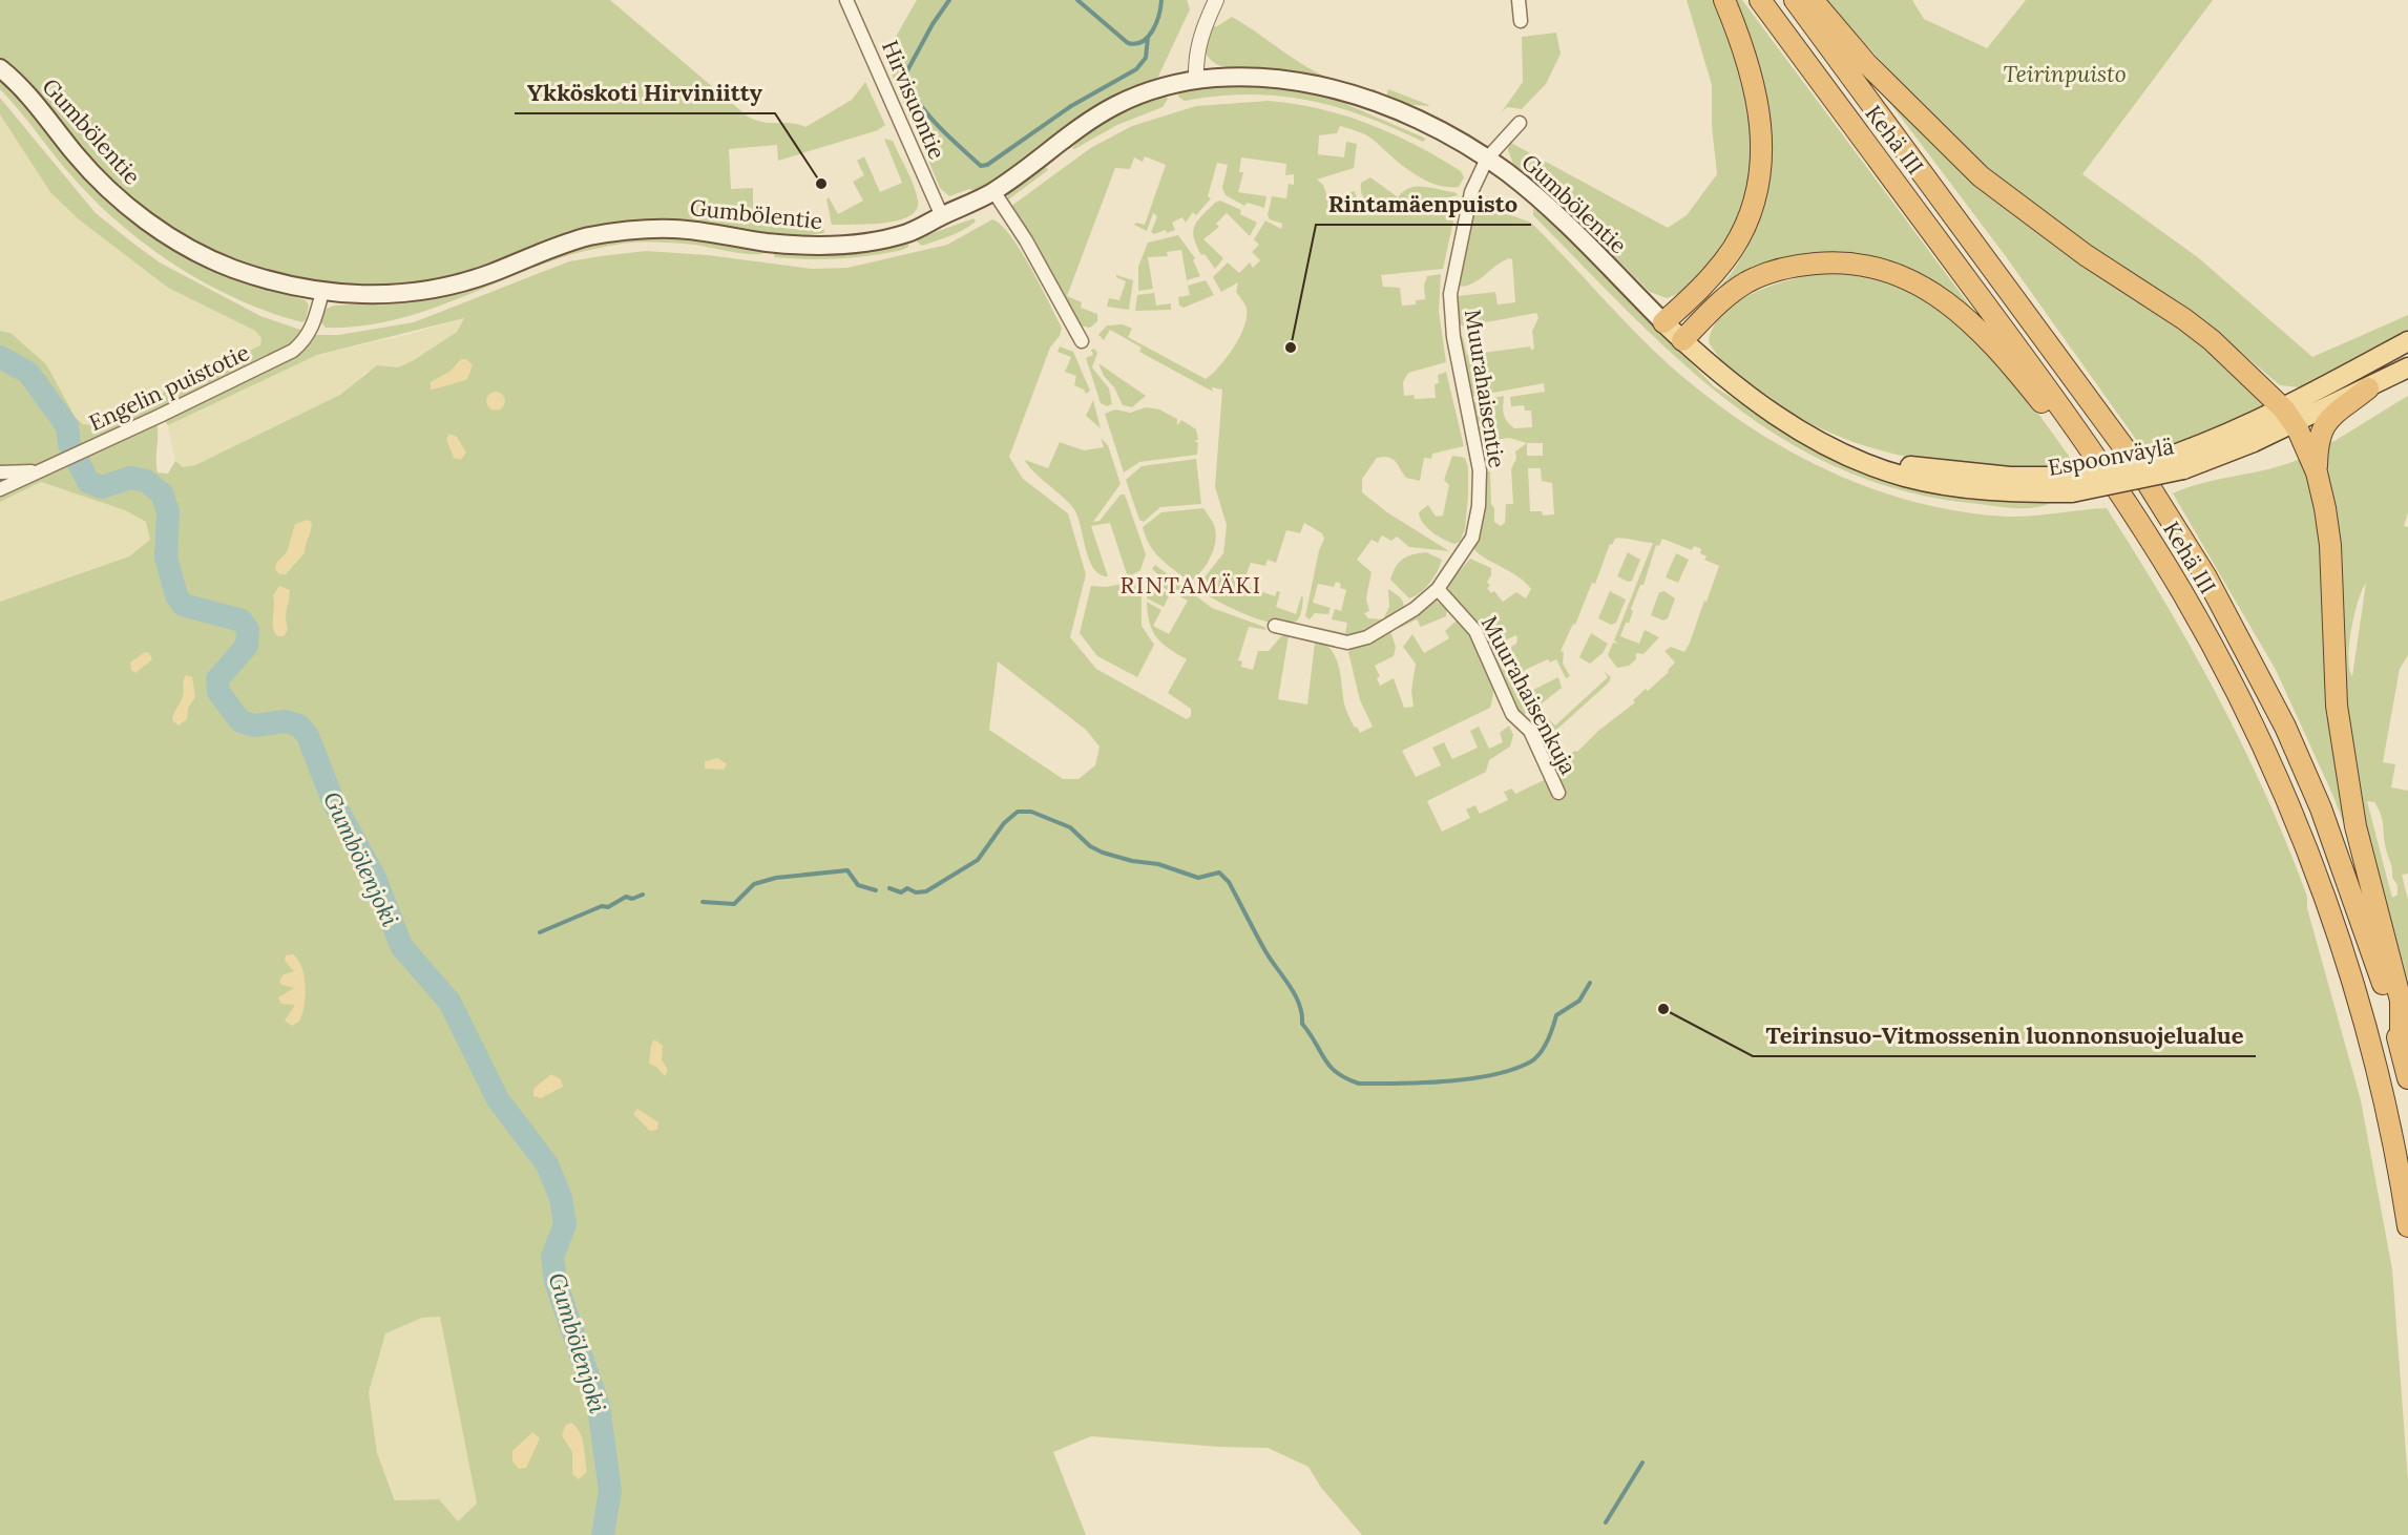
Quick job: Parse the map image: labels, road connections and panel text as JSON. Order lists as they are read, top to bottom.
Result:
{
  "streets": {
    "highway": ["Kehä III"],
    "main road": ["Gumbölentie", "Espoonväylä"],
    "street": [
      "Hirvisuontie",
      "Engelin puistotie",
      "Muurahaisentie",
      "Muurahaisenkuja"
    ]
  },
  "crossings": [
    ["Hirvisuontie", "Gumbölentie"],
    ["Gumbölentie", "Engelin puistotie"],
    ["Gumbölentie", "Muurahaisentie"],
    ["Gumbölentie", "Espoonväylä"],
    ["Muurahaisentie", "Muurahaisenkuja"]
  ],
  "districts": ["RINTAMÄKI"],
  "water": ["Gumbölenjoki"],
  "parks": ["Teirinpuisto"],
  "places": ["Ykköskoti Hirviniitty", "Rintamäenpuisto", "Teirinsuo-Vitmossenin luonnonsuojelualue"]
}
